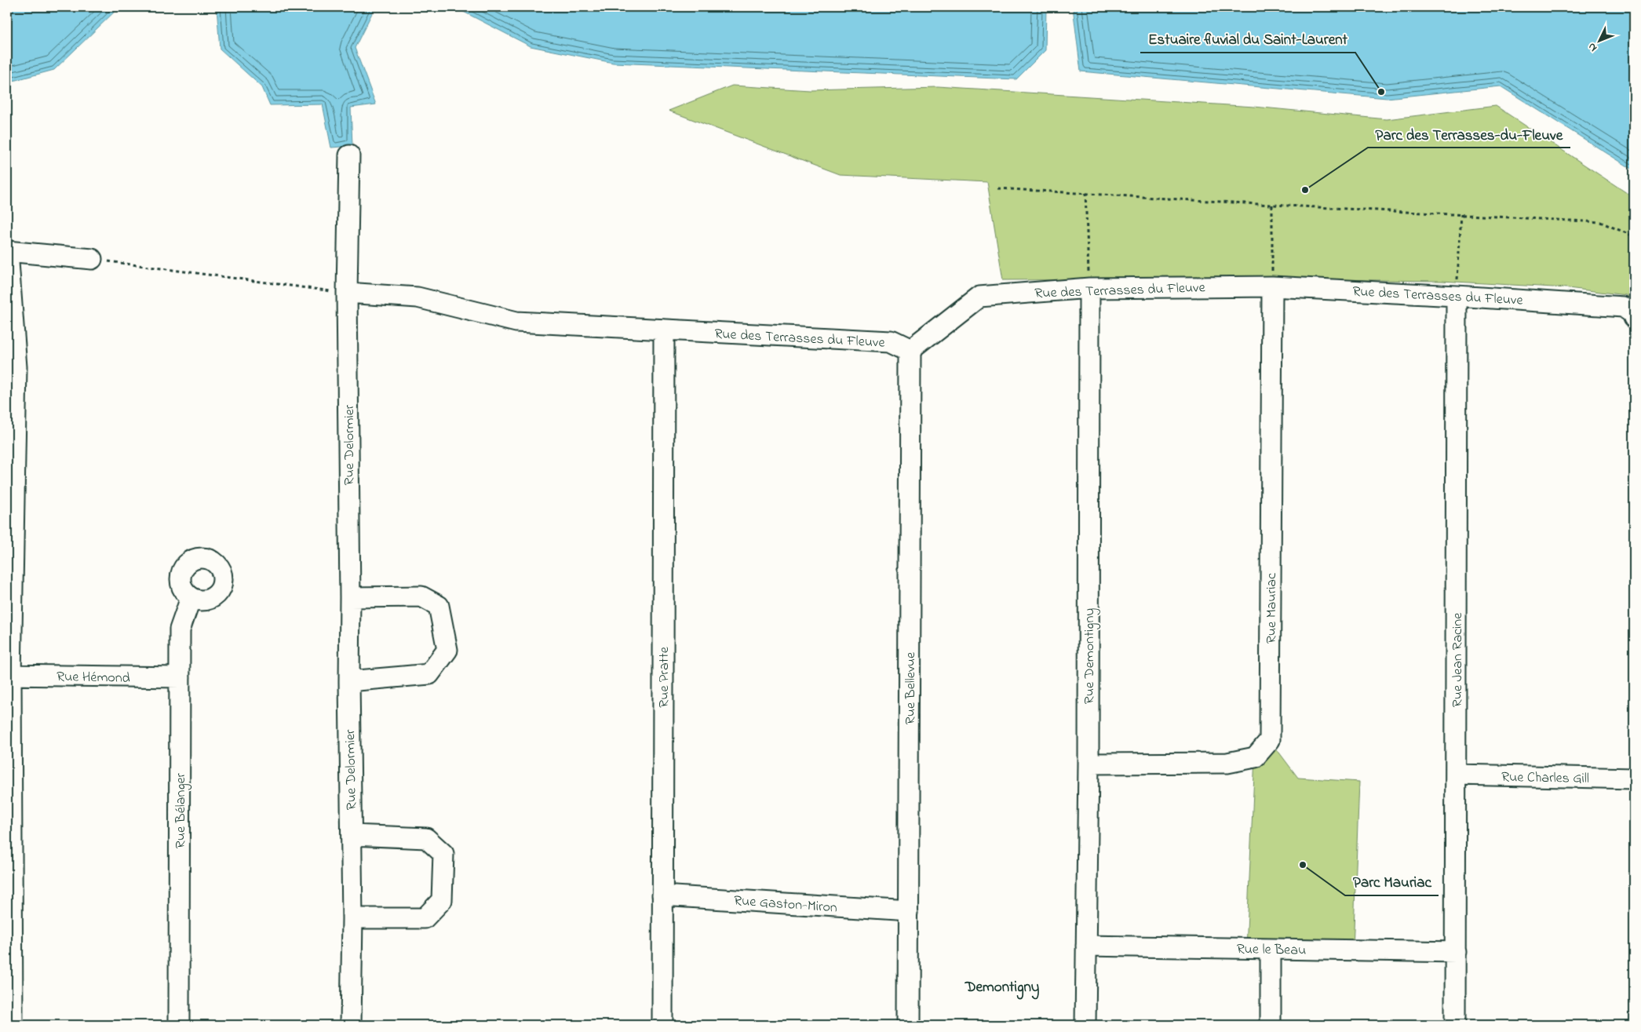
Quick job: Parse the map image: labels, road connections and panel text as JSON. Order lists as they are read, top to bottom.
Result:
{
  "streets": {
    "street": [
      "Rue des Terrasses du Fleuve",
      "Rue Delormier",
      "Rue Mauriac",
      "Rue Demontigny",
      "Rue Jean Racine",
      "Rue Hémond",
      "Rue Pratte",
      "Rue Bellevue",
      "Rue Charles Gill",
      "Rue Bélanger",
      "Rue Gaston-Miron",
      "Rue le Beau"
    ]
  },
  "crossings": [
    ["Rue des Terrasses du Fleuve", "Rue Delormier"],
    ["Rue des Terrasses du Fleuve", "Rue Mauriac"],
    ["Rue des Terrasses du Fleuve", "Rue Demontigny"],
    ["Rue des Terrasses du Fleuve", "Rue Jean Racine"],
    ["Rue des Terrasses du Fleuve", "Rue Pratte"],
    ["Rue des Terrasses du Fleuve", "Rue Bellevue"],
    ["Rue Mauriac", "Rue Demontigny"],
    ["Rue Demontigny", "Rue le Beau"],
    ["Rue Jean Racine", "Rue Charles Gill"],
    ["Rue Jean Racine", "Rue le Beau"],
    ["Rue Hémond", "Rue Bélanger"],
    ["Rue Pratte", "Rue Gaston-Miron"],
    ["Rue Bellevue", "Rue Gaston-Miron"]
  ],
  "districts": ["Demontigny"],
  "places": ["Estuaire fluvial du Saint-Laurent", "Parc des Terrasses-du-Fleuve", "Parc Mauriac"],
  "north": "bottom left"
}
